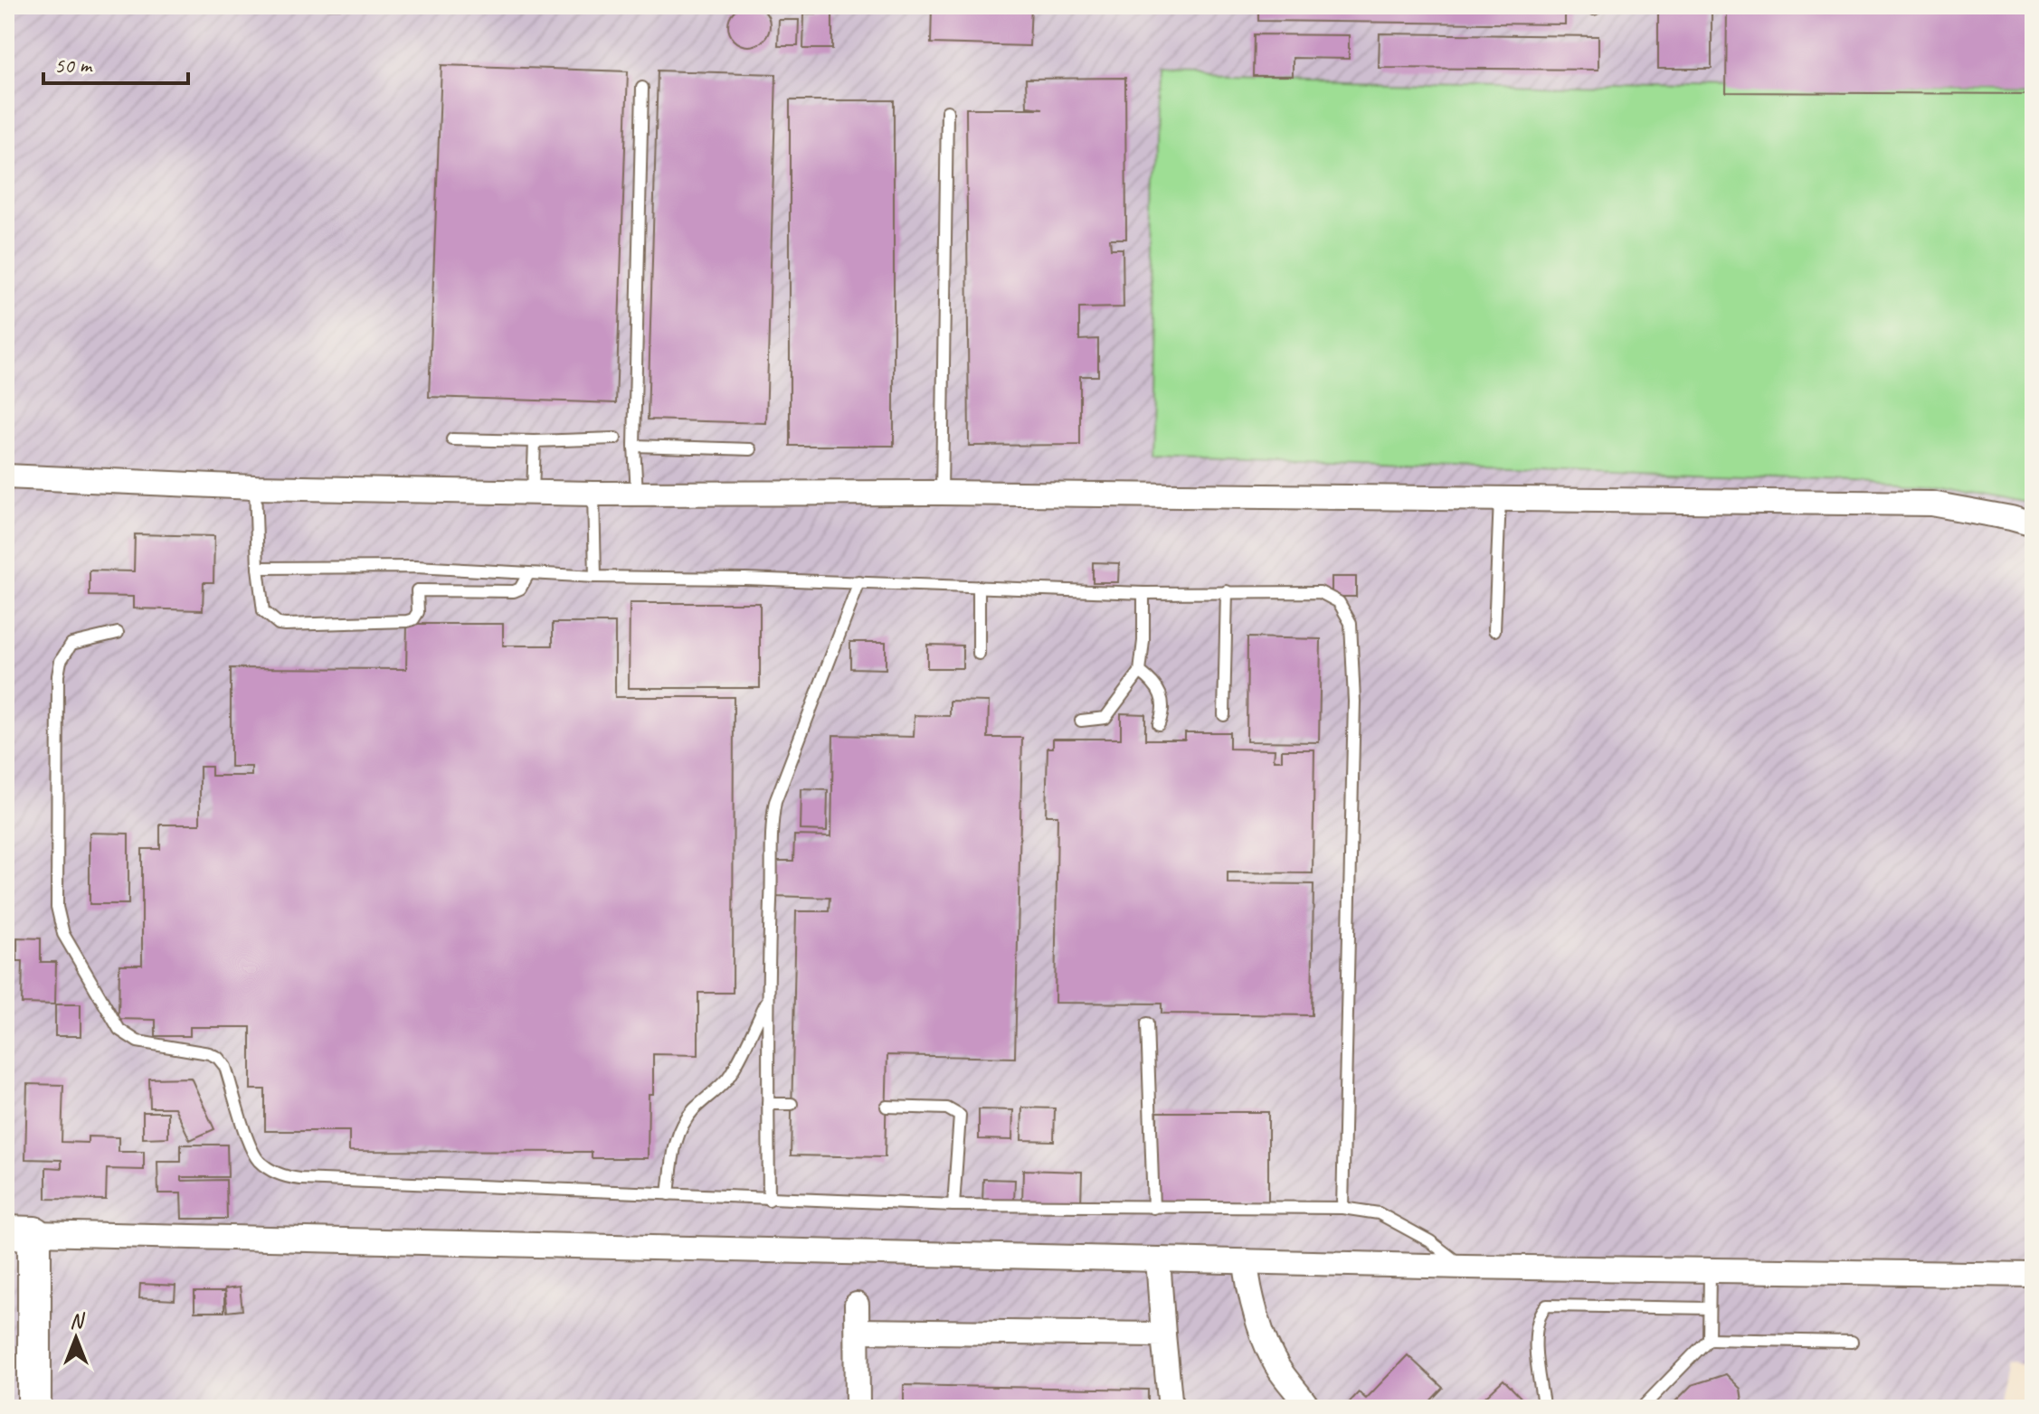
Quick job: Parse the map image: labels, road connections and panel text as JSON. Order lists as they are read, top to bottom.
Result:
{
  "scale_bar": "50 m",
  "north": "top"
}
